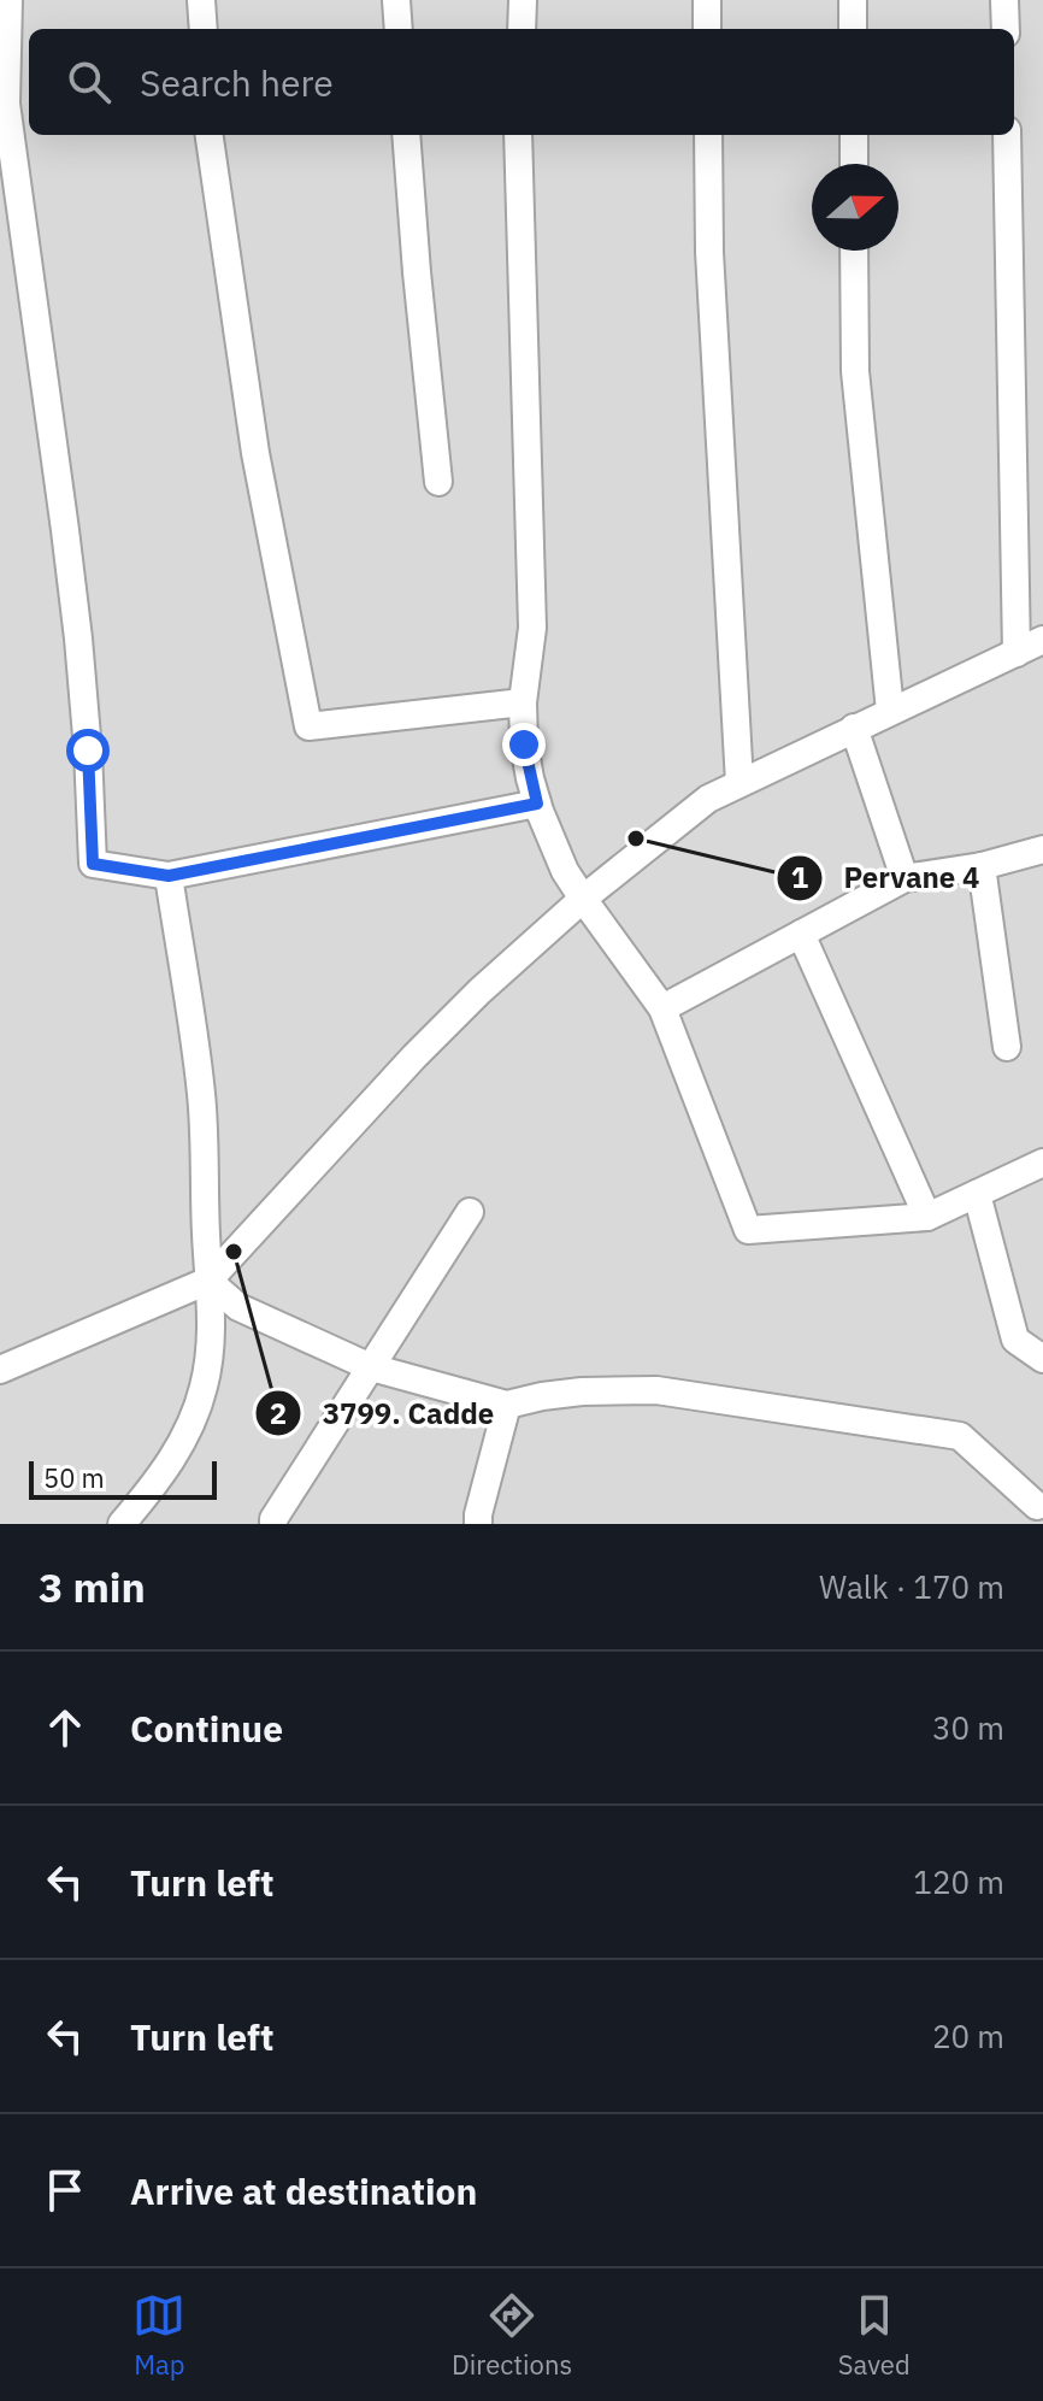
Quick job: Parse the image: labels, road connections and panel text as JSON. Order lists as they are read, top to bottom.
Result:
{
  "places": ["Pervane 4", "3799. Cadde"],
  "scale_bar": "50 m",
  "north": "right",
  "page": {
    "search": "Search here",
    "scale": "50 m",
    "heading": ["3 min", "Walk · 170 m"],
    "list": [
      ["Continue", "30 m"],
      ["Turn left", "120 m"],
      ["Turn left", "20 m"],
      "Arrive at destination"
    ],
    "nav": ["Map", "Directions", "Saved"]
  }
}
